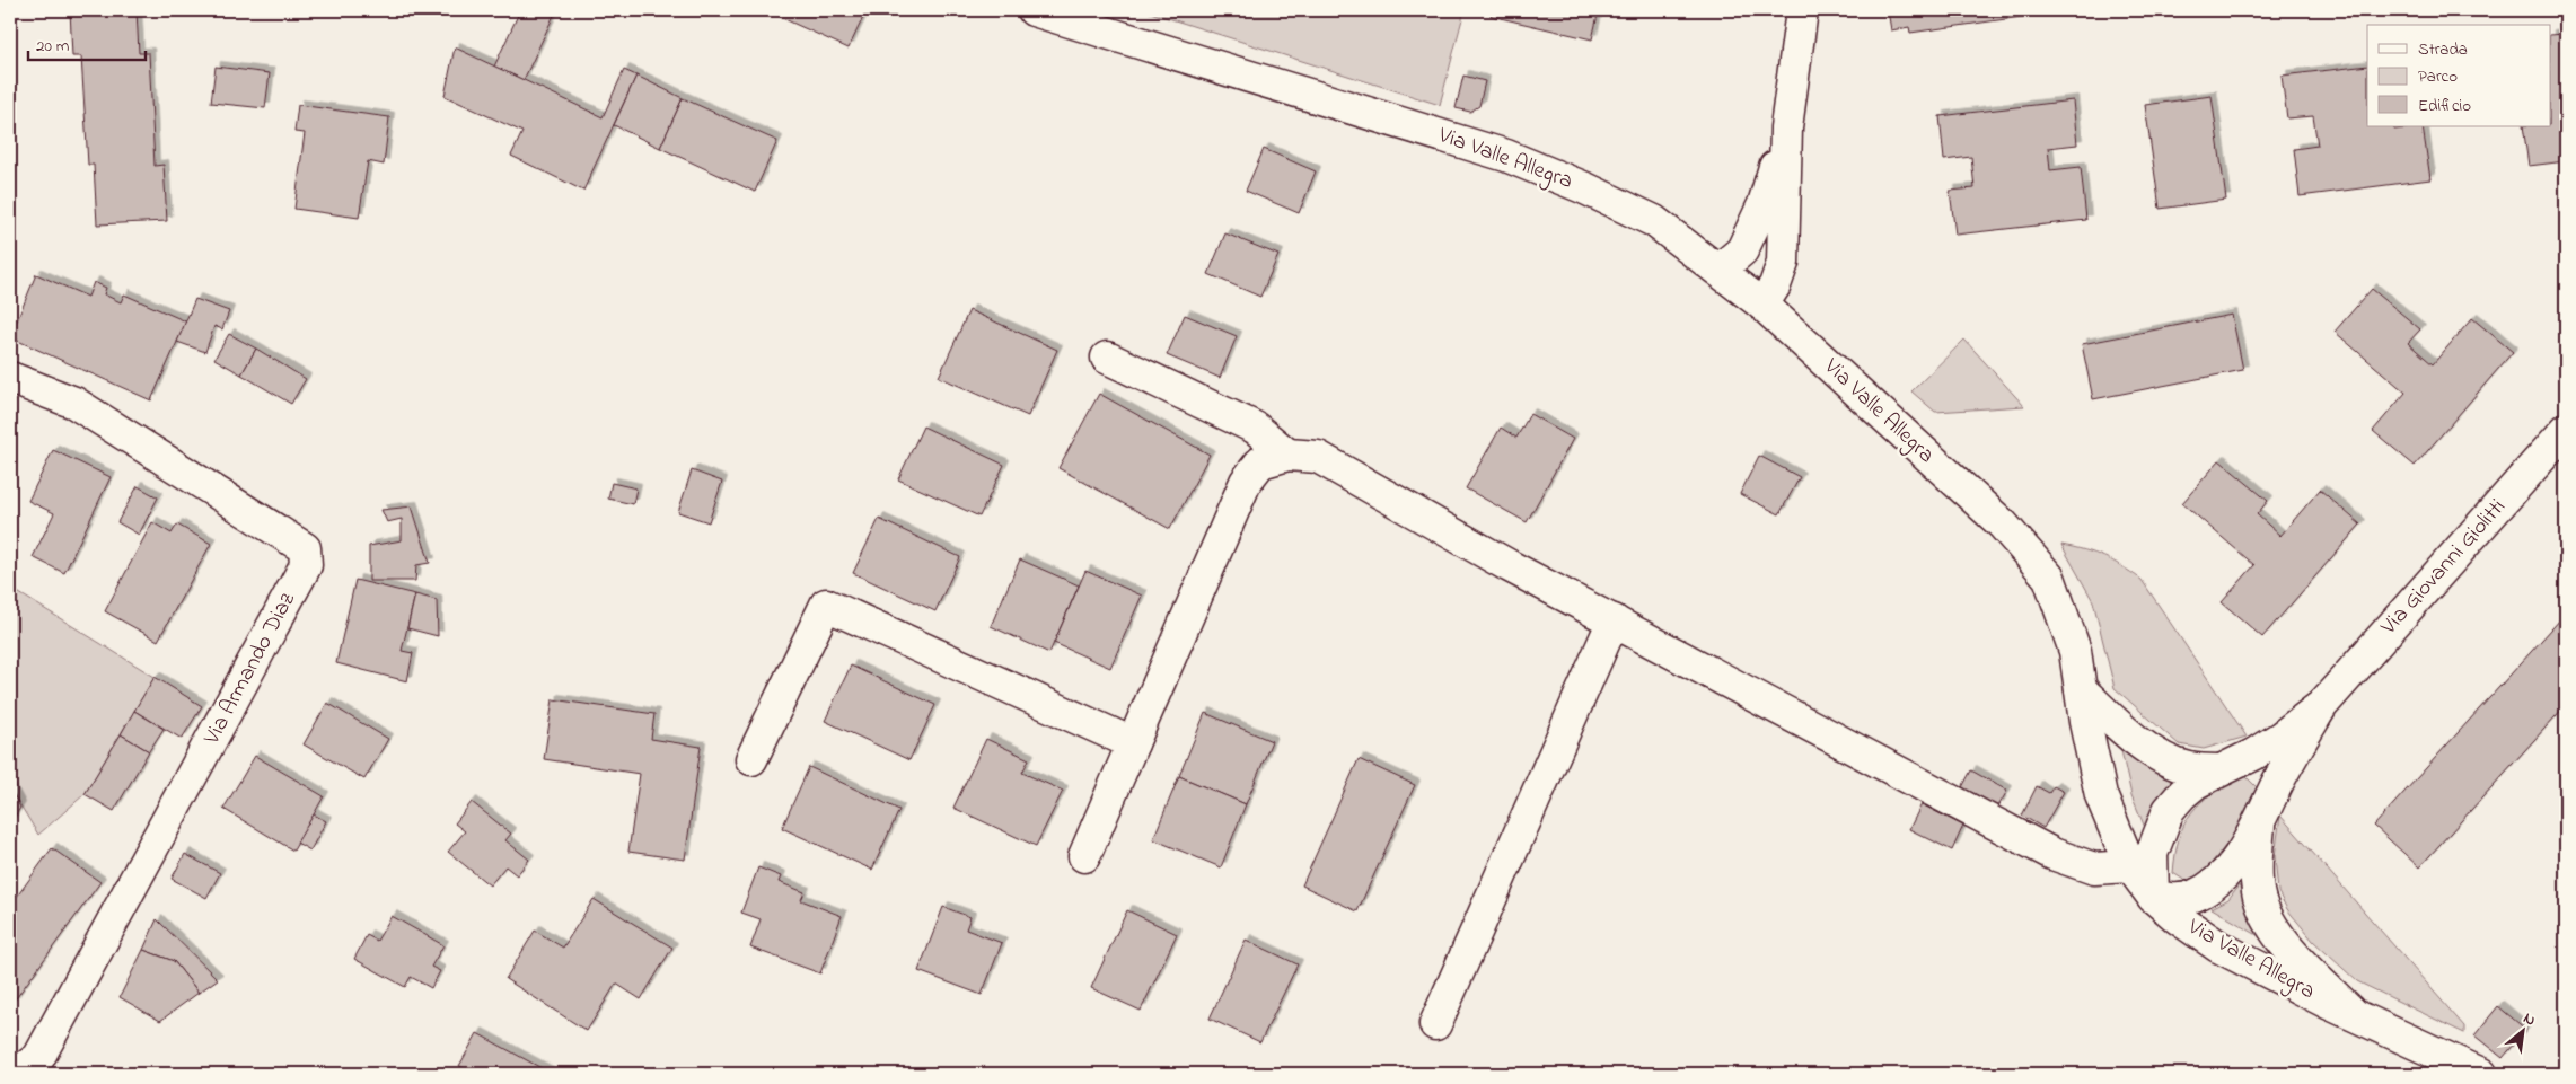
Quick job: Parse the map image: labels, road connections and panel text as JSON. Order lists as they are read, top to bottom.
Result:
{
  "streets": {
    "street": ["Via Valle Allegra", "Via Giovanni Giolitti", "Via Armando Diaz"]
  },
  "legend": ["Strada", "Parco", "Edificio"],
  "scale_bar": "20 m",
  "north": "top right"
}
